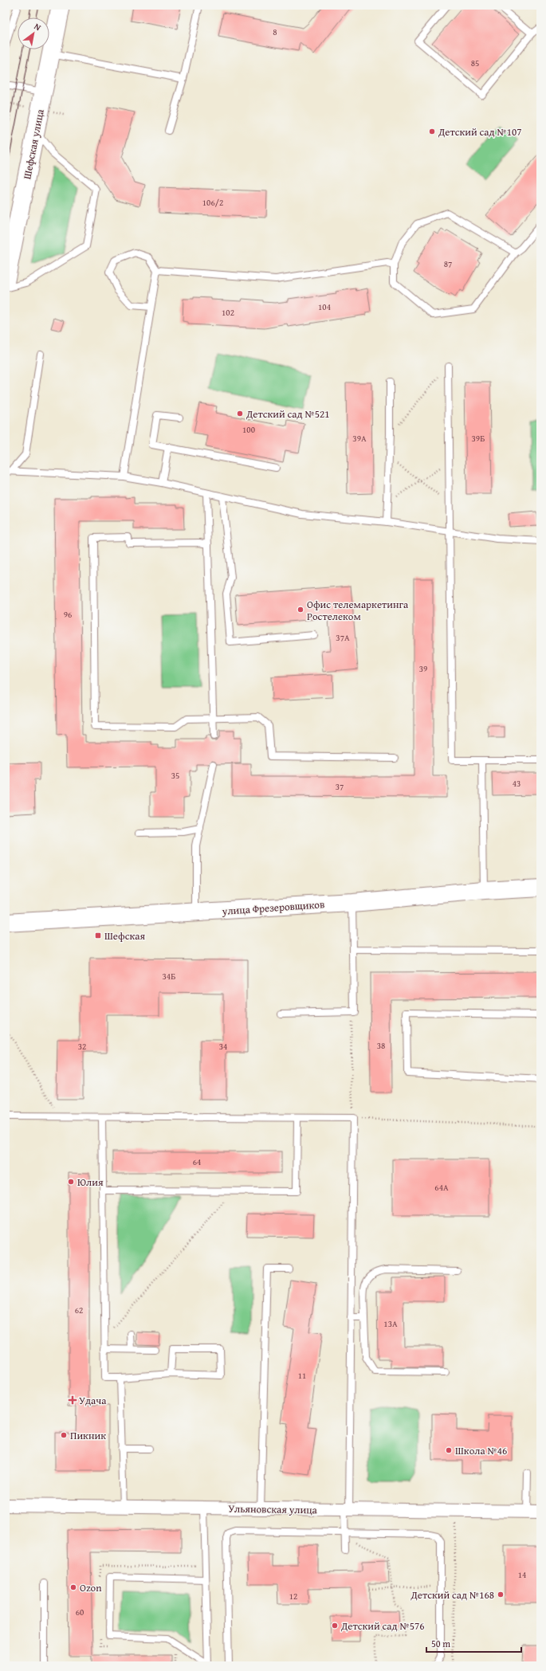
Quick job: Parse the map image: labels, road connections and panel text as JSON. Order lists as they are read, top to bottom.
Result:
{
  "streets": {
    "main road": ["Шефская улица", "улица Фрезеровщиков"],
    "street": ["Ульяновская улица"]
  },
  "places": {
    "other": [
      "Детский сад №107",
      "Детский сад №521",
      "Офис телемаркетинга Ростелеком",
      "Юлия",
      "Пикник",
      "Школа №46",
      "Ozon",
      "Детский сад №168",
      "Детский сад №576"
    ],
    "transit": ["Шефская"],
    "health": ["Удача"]
  },
  "house_numbers": [
    "8",
    "85",
    "106/2",
    "87",
    "104",
    "102",
    "100",
    "39А",
    "39Б",
    "96",
    "37А",
    "39",
    "35",
    "43",
    "37",
    "34Б",
    "38",
    "32",
    "34",
    "64",
    "64А",
    "62",
    "13А",
    "11",
    "14",
    "12",
    "60"
  ],
  "scale_bar": "50 m",
  "north": "top right"
}
